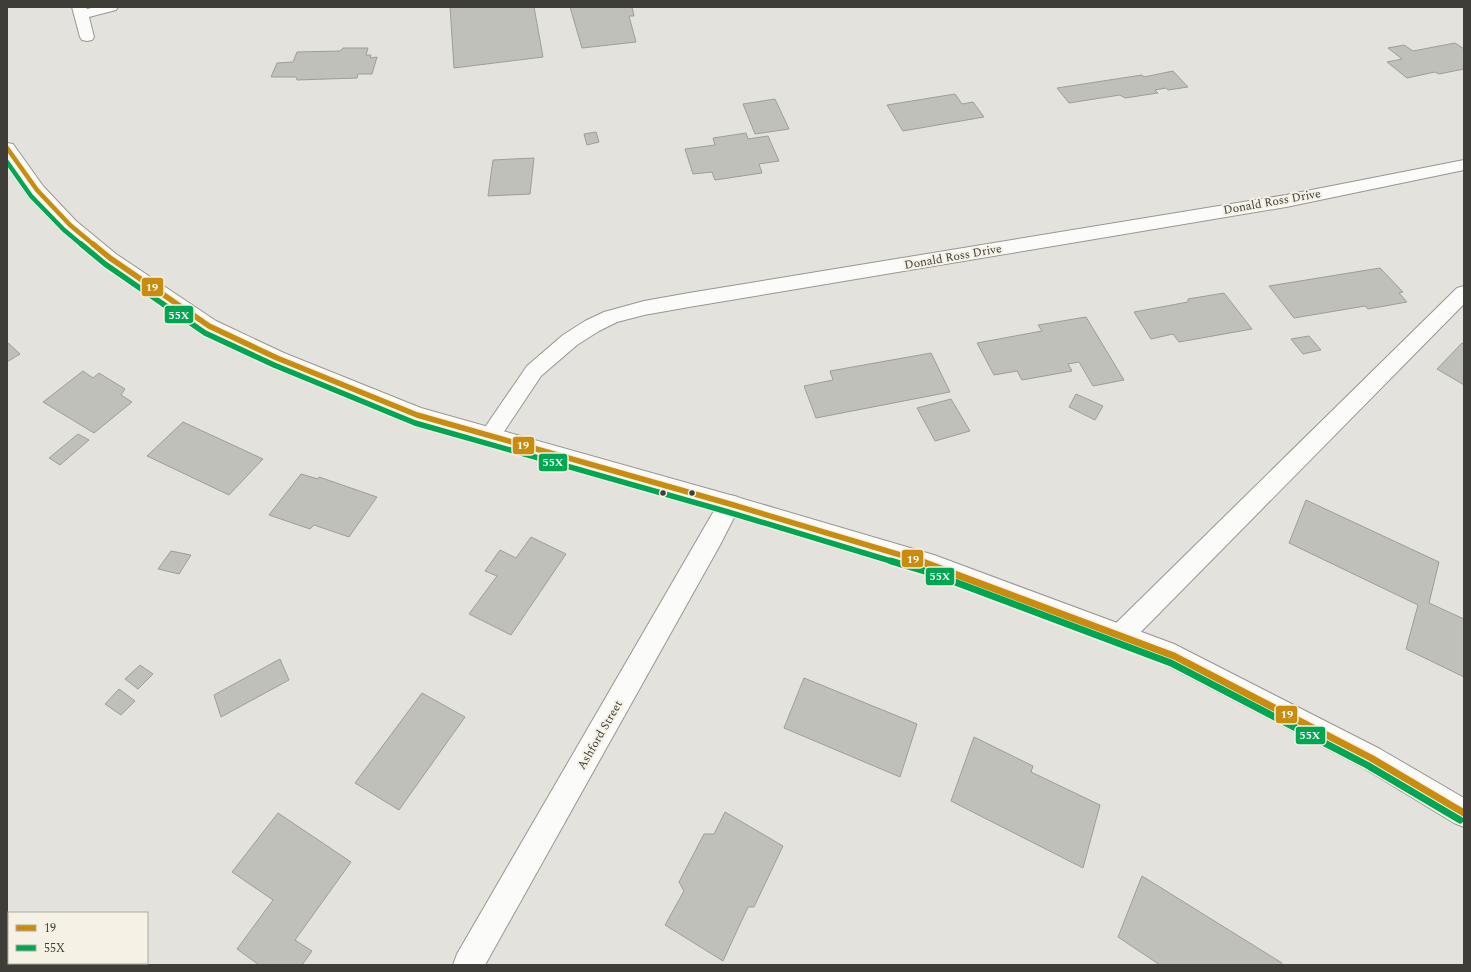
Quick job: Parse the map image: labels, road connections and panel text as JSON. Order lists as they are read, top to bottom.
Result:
{
  "streets": {
    "main road": ["Donald Ross Drive", "Ashford Street"]
  },
  "lines": ["transit line 19", "transit line 55X"],
  "legend": ["19", "55X"]
}
